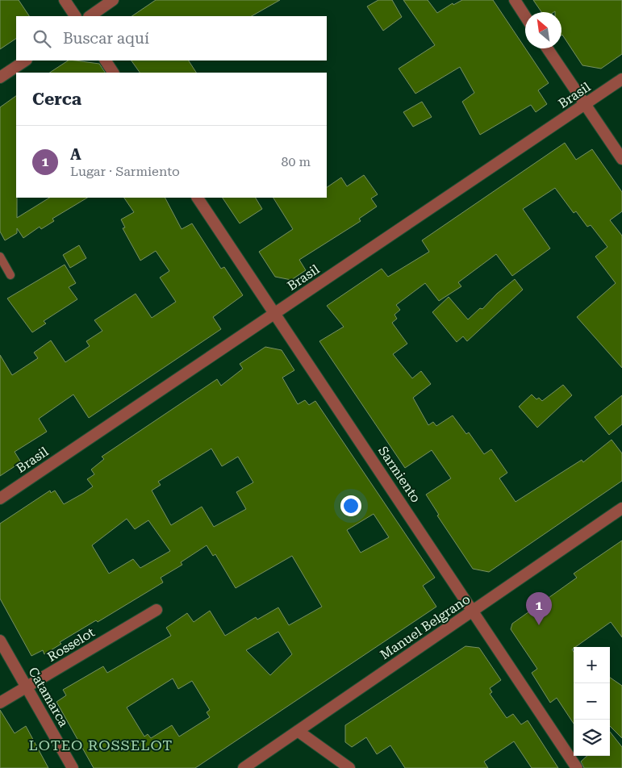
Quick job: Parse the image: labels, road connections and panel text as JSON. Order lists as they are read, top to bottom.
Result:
{
  "streets": {
    "street": [
      "Brasil",
      "Sarmiento",
      "Manuel Belgrano",
      "Rosselot",
      "Catamarca"
    ]
  },
  "crossings": [
    ["Brasil", "Sarmiento"],
    ["Sarmiento", "Manuel Belgrano"],
    ["Rosselot", "Catamarca"]
  ],
  "districts": ["LOTEO ROSSELOT"],
  "north": "top left",
  "page": {
    "search": "Buscar aquí",
    "heading": "Cerca",
    "list": [
      {
        "mark": "1",
        "name": "A",
        "note": "Lugar · Sarmiento",
        "value": "80 m"
      }
    ],
    "pins": "1",
    "map_buttons": ["+", "−"]
  }
}
